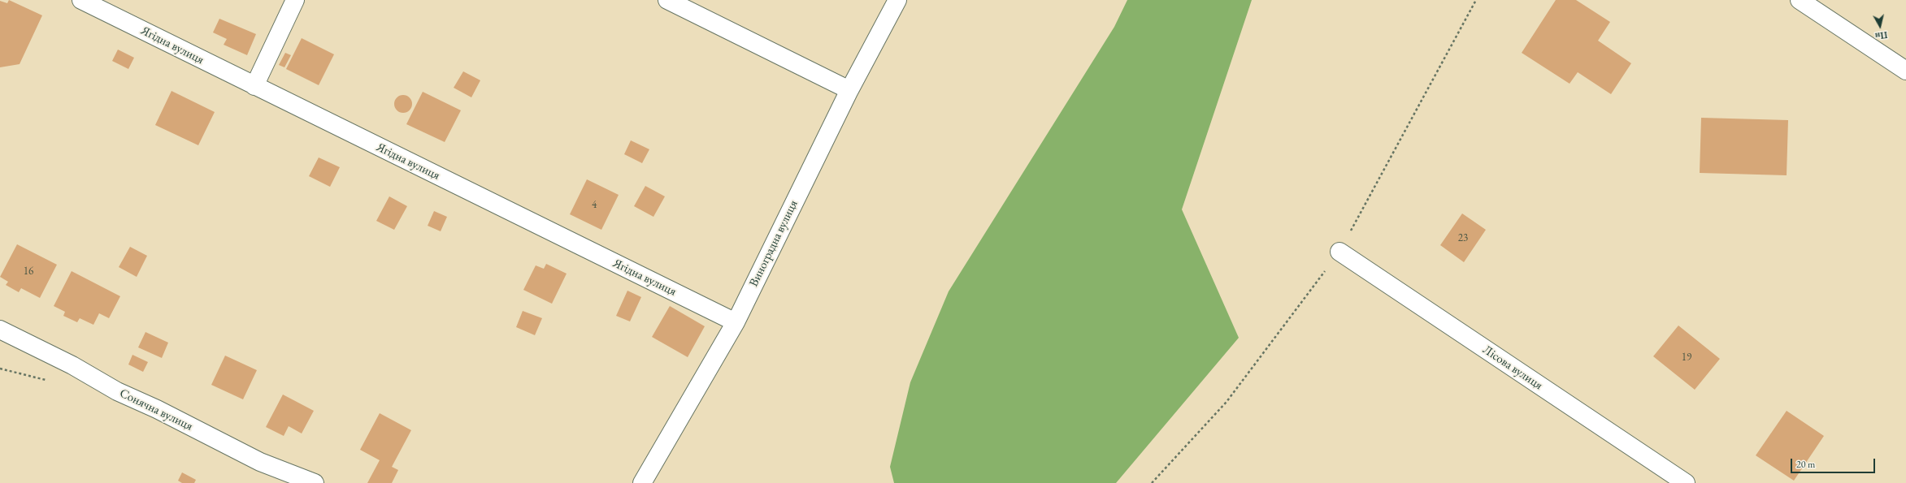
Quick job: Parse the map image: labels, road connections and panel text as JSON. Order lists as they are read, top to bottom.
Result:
{
  "streets": {
    "street": [
      "Ягідна вулиця",
      "Виноградна вулиця",
      "Лісова вулиця",
      "Сонячна вулиця"
    ]
  },
  "crossings": [
    ["Ягідна вулиця", "Виноградна вулиця"]
  ],
  "house_numbers": [
    "4",
    "23",
    "16",
    "19"
  ],
  "scale_bar": "20 m",
  "north": "bottom"
}
